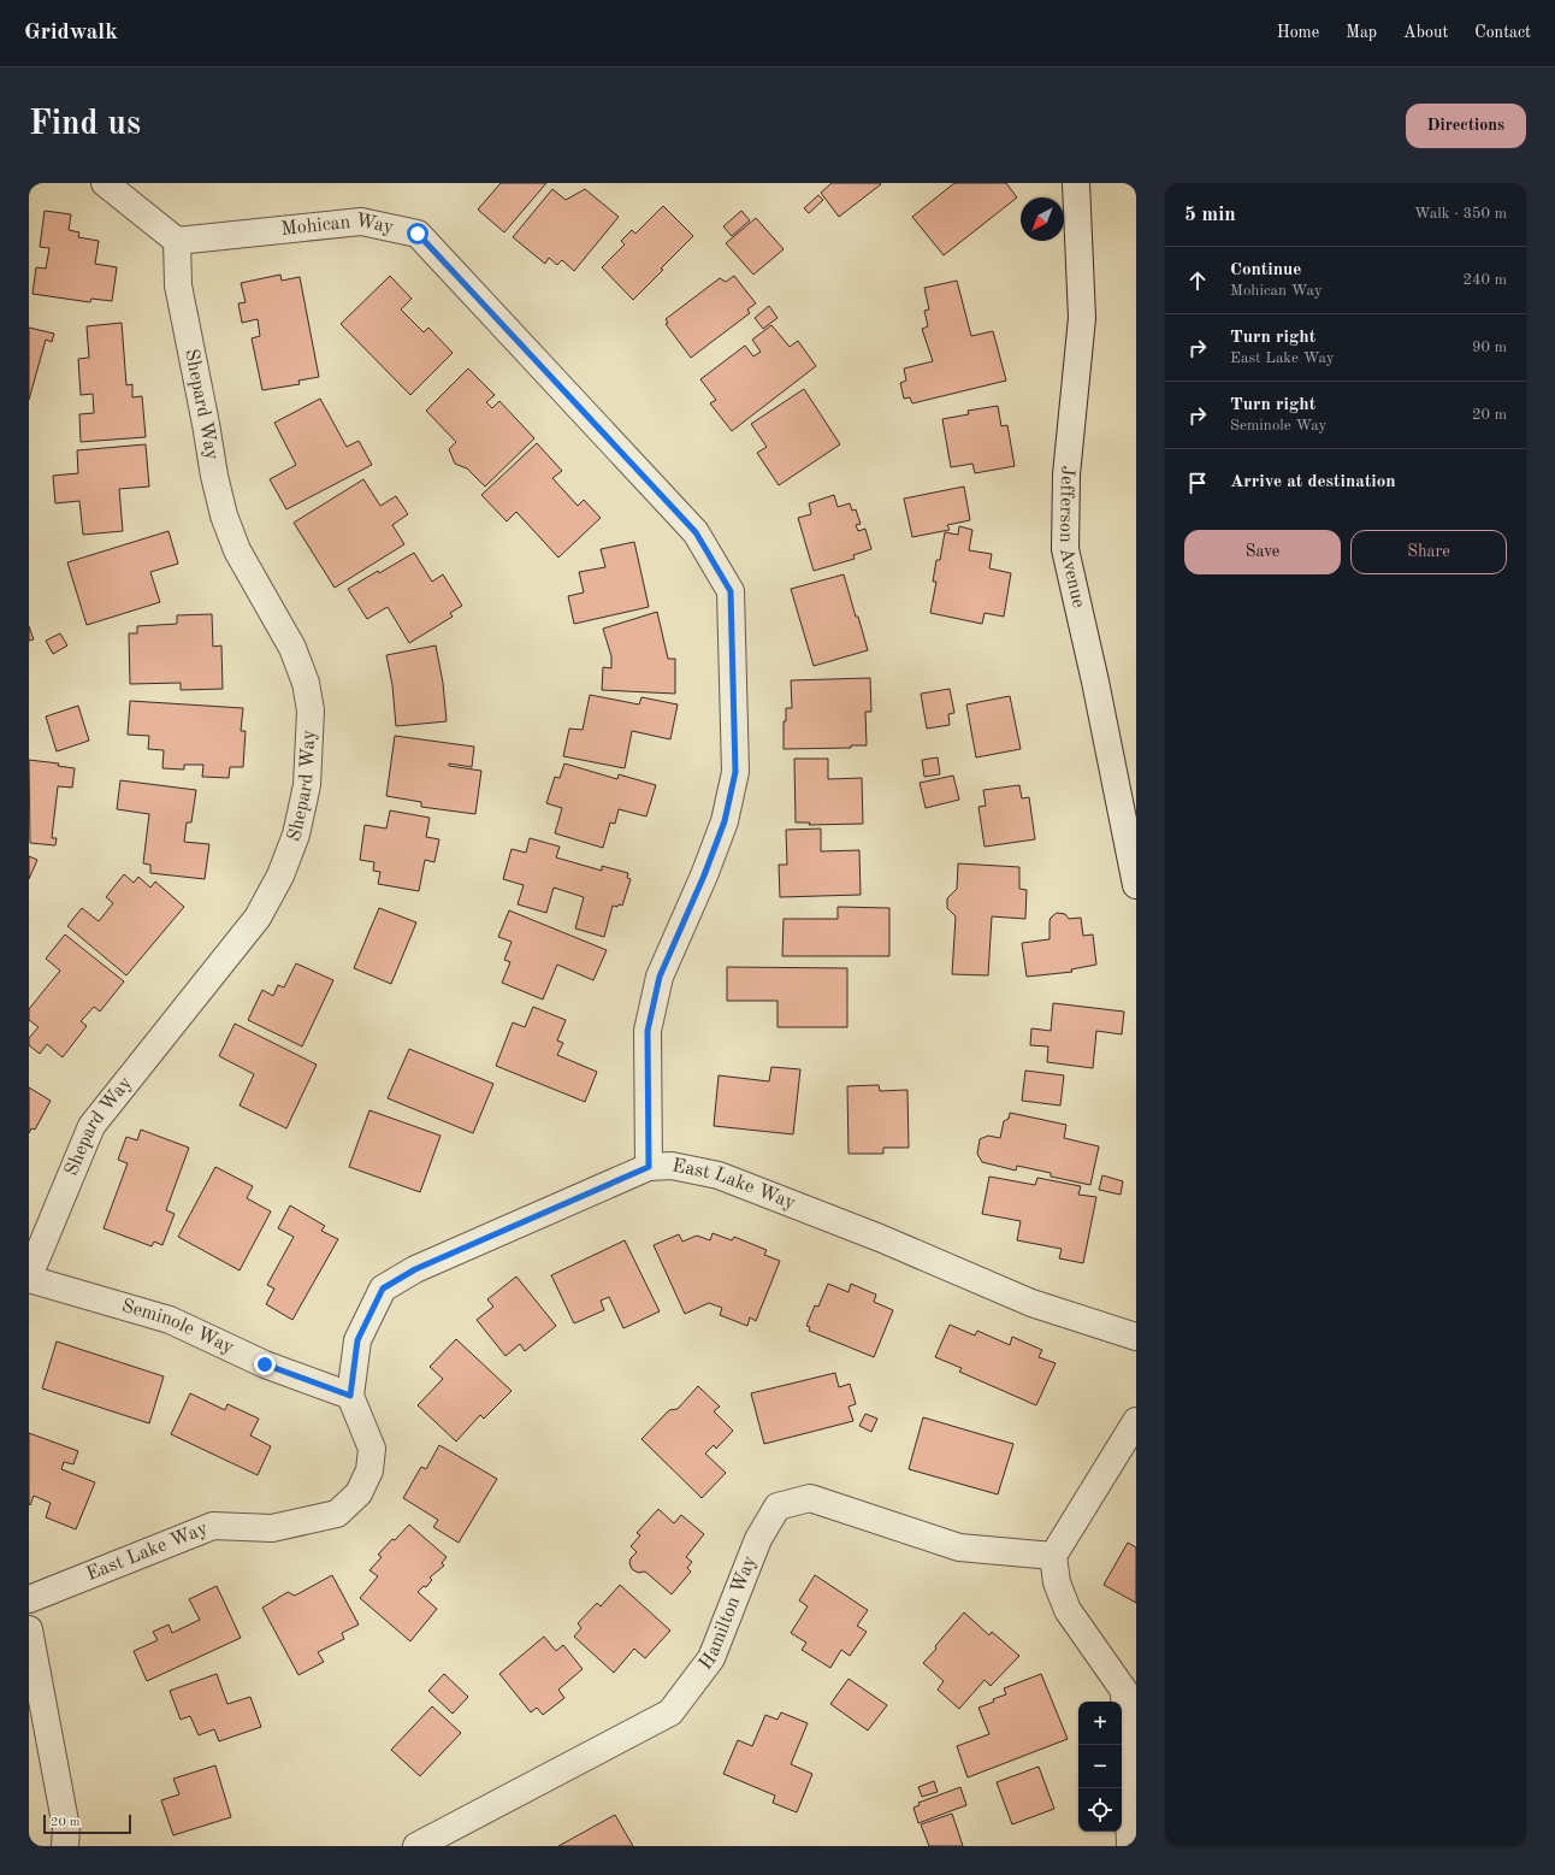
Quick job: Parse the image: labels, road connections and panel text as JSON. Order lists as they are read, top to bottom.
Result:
{
  "streets": {
    "street": [
      "Mohican Way",
      "Shepard Way",
      "Jefferson Avenue",
      "East Lake Way",
      "Seminole Way",
      "Hamilton Way"
    ]
  },
  "crossings": [
    ["Mohican Way", "Shepard Way"],
    ["Mohican Way", "East Lake Way"],
    ["Shepard Way", "Seminole Way"],
    ["East Lake Way", "Seminole Way"]
  ],
  "scale_bar": "20 m",
  "north": "bottom left",
  "page": {
    "header": "Gridwalk",
    "nav": [
      "Home",
      "Map",
      "About",
      "Contact"
    ],
    "buttons": [
      "Directions",
      ["Save", "Share"]
    ],
    "title": "Find us",
    "heading": ["5 min", "Walk · 350 m"],
    "list": [
      ["Continue", "Mohican Way", "240 m"],
      ["Turn right", "East Lake Way", "90 m"],
      ["Turn right", "Seminole Way", "20 m"],
      "Arrive at destination"
    ],
    "map_buttons": ["+", "−"],
    "scale": "20 m"
  }
}
